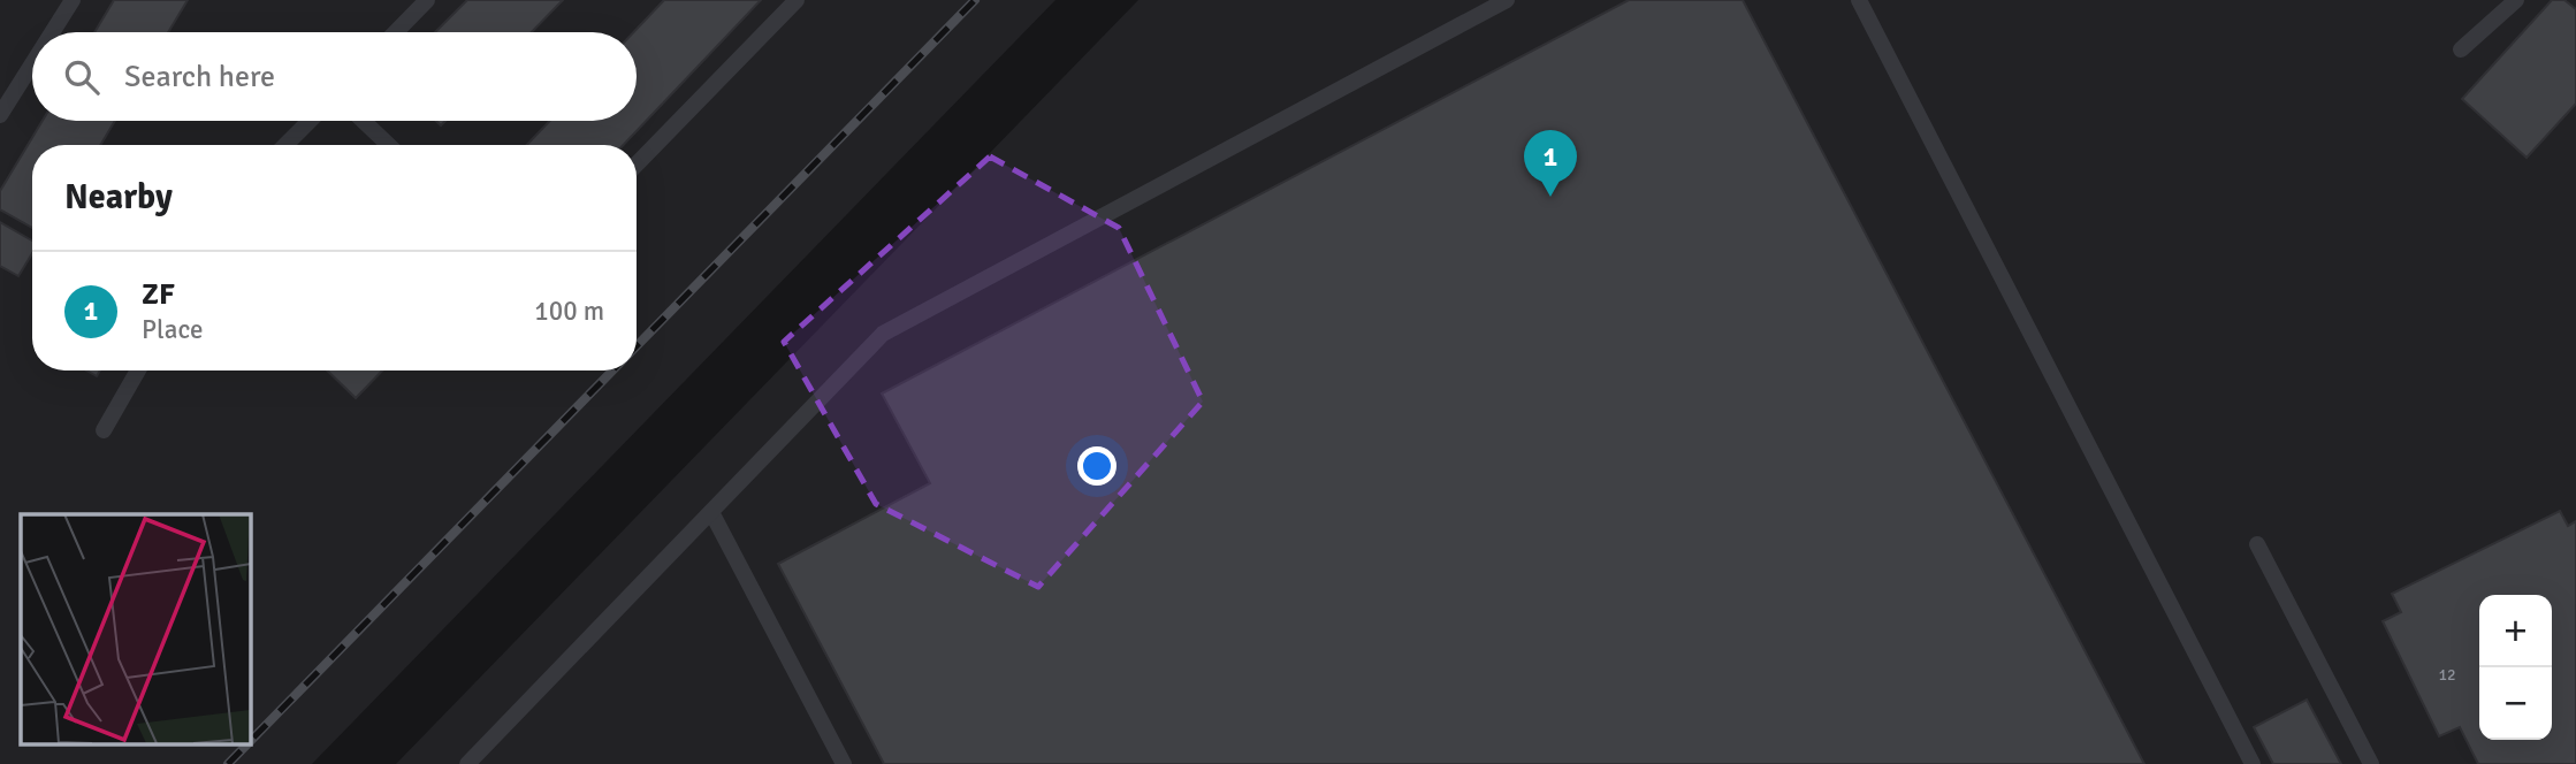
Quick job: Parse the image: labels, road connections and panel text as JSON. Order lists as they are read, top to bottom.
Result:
{
  "house_numbers": ["12"],
  "page": {
    "search": "Search here",
    "pins": "1",
    "heading": "Nearby",
    "list": [
      {
        "mark": "1",
        "name": "ZF",
        "note": "Place",
        "value": "100 m"
      }
    ],
    "map_buttons": ["+", "−"]
  }
}
